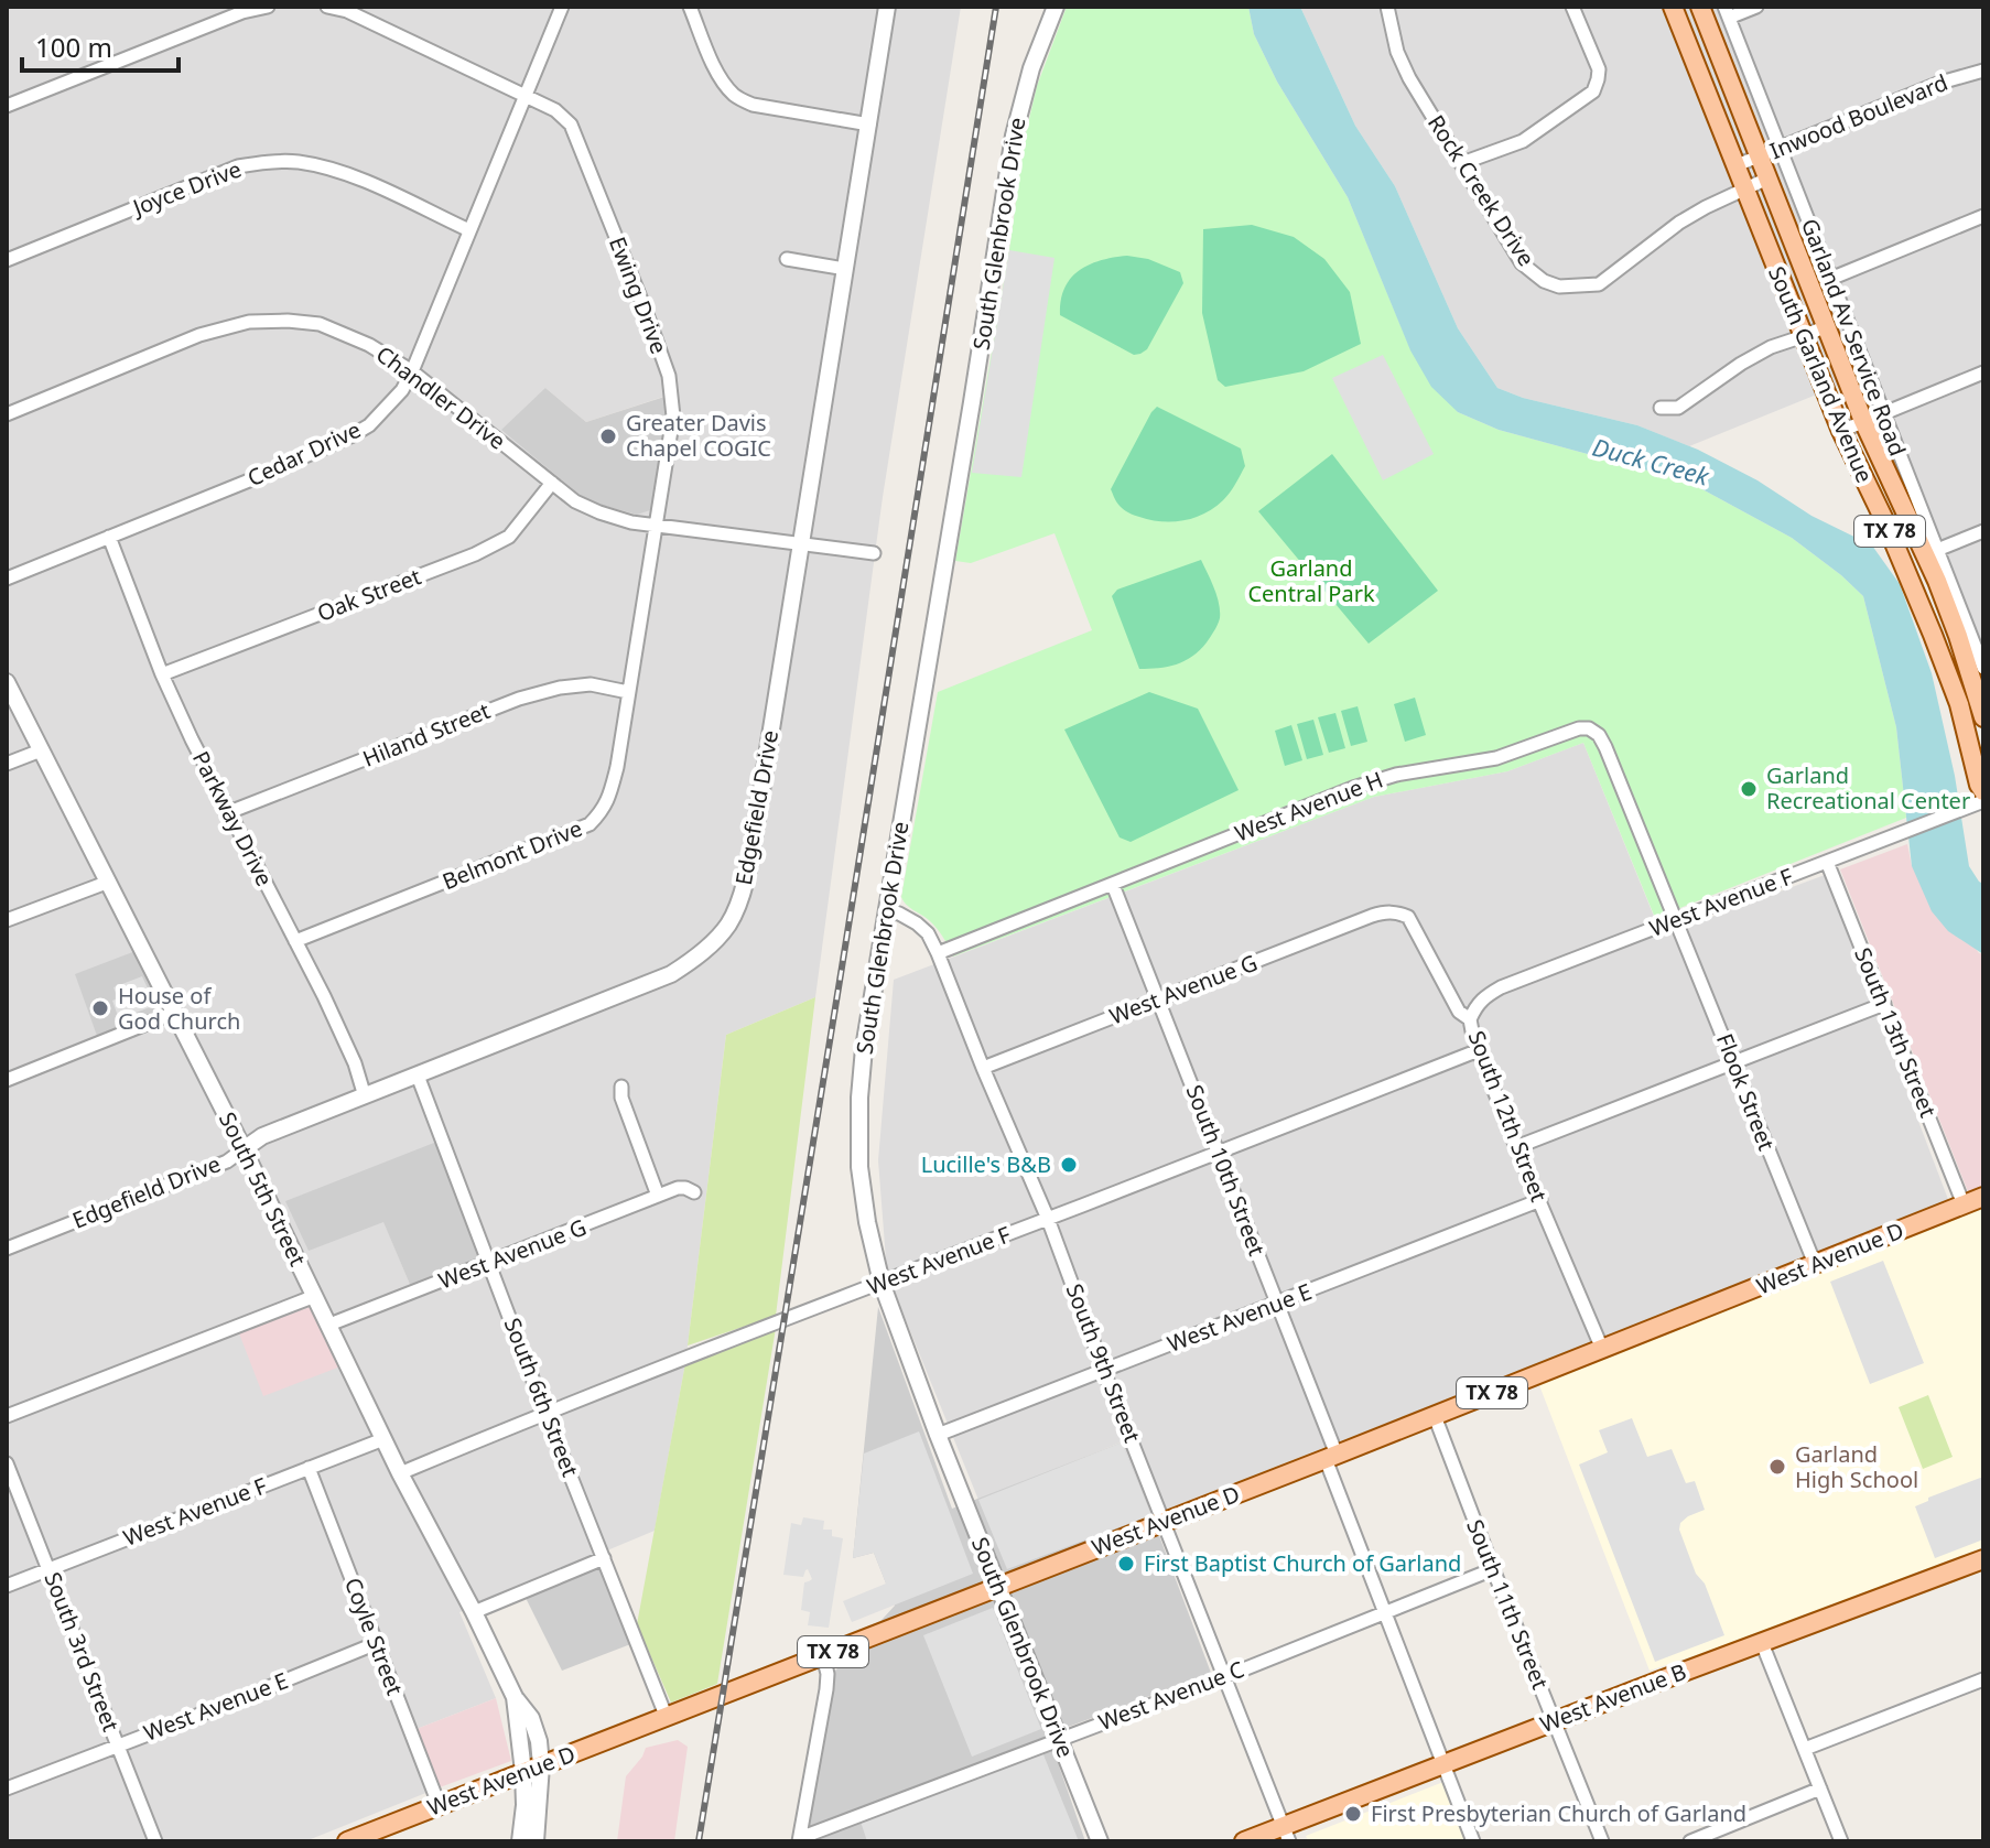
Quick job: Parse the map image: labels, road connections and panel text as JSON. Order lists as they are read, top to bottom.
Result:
{
  "streets": {
    "main road": [
      "South Garland Avenue",
      "TX 78",
      "West Avenue D",
      "West Avenue B"
    ],
    "street": [
      "Inwood Boulevard",
      "Joyce Drive",
      "Rock Creek Drive",
      "South Glenbrook Drive",
      "Ewing Drive",
      "Garland Av Service Road",
      "Chandler Drive",
      "Cedar Drive",
      "Oak Street",
      "Hiland Street",
      "West Avenue H",
      "Edgefield Drive",
      "Parkway Drive",
      "Belmont Drive",
      "West Avenue F",
      "West Avenue G",
      "South 13th Street",
      "Flook Street",
      "South 12th Street",
      "South 10th Street",
      "South 5th Street",
      "West Avenue E",
      "South 9th Street",
      "South 6th Street",
      "South 11th Street",
      "Coyle Street",
      "South 3rd Street",
      "West Avenue C"
    ]
  },
  "crossings": [
    ["Inwood Boulevard", "Garland Av Service Road"],
    ["Inwood Boulevard", "South Garland Avenue"],
    ["Joyce Drive", "Cedar Drive"],
    ["Rock Creek Drive", "South Garland Avenue"],
    ["South Glenbrook Drive", "West Avenue F"],
    ["South Glenbrook Drive", "West Avenue D"],
    ["South Glenbrook Drive", "West Avenue E"],
    ["South Glenbrook Drive", "South 9th Street"],
    ["South Glenbrook Drive", "West Avenue C"],
    ["Ewing Drive", "Chandler Drive"],
    ["Ewing Drive", "Cedar Drive"],
    ["Ewing Drive", "Belmont Drive"],
    ["Chandler Drive", "Cedar Drive"],
    ["Chandler Drive", "Oak Street"],
    ["Chandler Drive", "Edgefield Drive"],
    ["Chandler Drive", "Belmont Drive"],
    ["Cedar Drive", "Parkway Drive"],
    ["Oak Street", "Parkway Drive"],
    ["Hiland Street", "Parkway Drive"],
    ["Hiland Street", "Belmont Drive"],
    ["West Avenue H", "West Avenue F"],
    ["West Avenue H", "Flook Street"],
    ["West Avenue H", "South 10th Street"],
    ["West Avenue H", "South 9th Street"],
    ["Edgefield Drive", "Parkway Drive"],
    ["Edgefield Drive", "South 5th Street"],
    ["Edgefield Drive", "South 6th Street"],
    ["Parkway Drive", "Belmont Drive"],
    ["West Avenue F", "South 13th Street"],
    ["West Avenue F", "Flook Street"],
    ["West Avenue F", "South 12th Street"],
    ["West Avenue F", "South 10th Street"],
    ["West Avenue F", "South 5th Street"],
    ["West Avenue F", "South 9th Street"],
    ["West Avenue F", "South 6th Street"],
    ["West Avenue F", "Coyle Street"],
    ["West Avenue F", "South 3rd Street"],
    ["West Avenue G", "South 12th Street"],
    ["West Avenue G", "South 10th Street"],
    ["West Avenue G", "South 5th Street"],
    ["West Avenue G", "South 9th Street"],
    ["West Avenue G", "South 6th Street"],
    ["South 13th Street", "West Avenue D"],
    ["Flook Street", "West Avenue D"],
    ["South 12th Street", "West Avenue D"],
    ["South 12th Street", "West Avenue E"],
    ["South 10th Street", "West Avenue D"],
    ["South 10th Street", "West Avenue E"],
    ["South 10th Street", "West Avenue C"],
    ["South 10th Street", "West Avenue B"],
    ["South 5th Street", "West Avenue D"],
    ["West Avenue D", "South 9th Street"],
    ["West Avenue D", "South 6th Street"],
    ["West Avenue D", "South 11th Street"],
    ["West Avenue D", "Coyle Street"],
    ["West Avenue E", "South 9th Street"],
    ["West Avenue E", "Coyle Street"],
    ["West Avenue E", "South 3rd Street"],
    ["South 9th Street", "West Avenue C"],
    ["South 9th Street", "West Avenue B"],
    ["South 11th Street", "West Avenue C"],
    ["South 11th Street", "West Avenue B"]
  ],
  "water": ["Duck Creek"],
  "parks": ["Garland Central Park"],
  "places": [
    "Greater Davis Chapel COGIC",
    "Garland Recreational Center",
    "House of God Church",
    "Lucille's B&B",
    "Garland High School",
    "First Baptist Church of Garland",
    "First Presbyterian Church of Garland"
  ],
  "scale_bar": "100 m"
}
